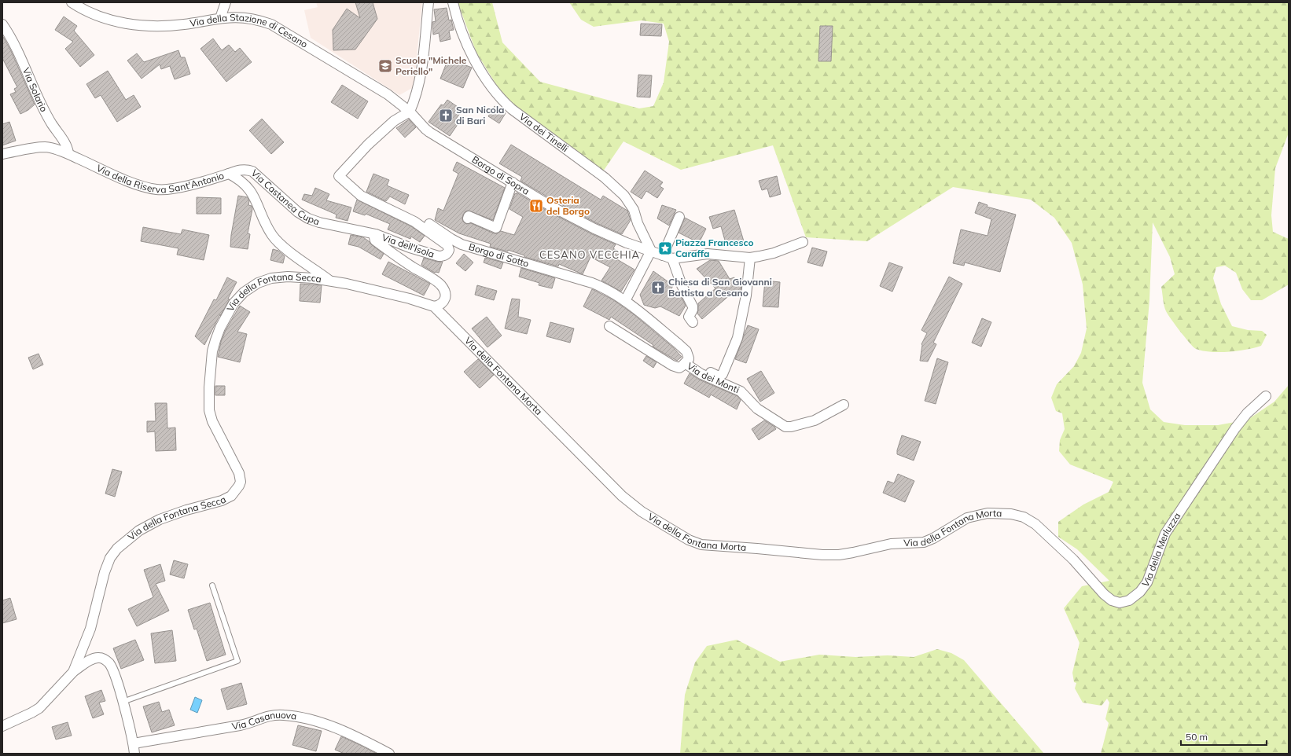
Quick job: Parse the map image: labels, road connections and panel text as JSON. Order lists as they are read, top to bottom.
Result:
{
  "streets": {
    "street": [
      "Via della Stazione di Cesano",
      "Via Solario",
      "Via dei Tinelli",
      "Via della Riserva Sant'Antonio",
      "Borgo di Sopra",
      "Via Castanea Cupa",
      "Via dell'Isola",
      "Borgo di Sotto",
      "Via della Fontana Secca",
      "Via della Fontana Morta",
      "Via dei Monti",
      "Via della Merluzza",
      "Via Casanuova"
    ]
  },
  "crossings": [
    ["Via della Stazione di Cesano", "Borgo di Sopra"],
    ["Via della Stazione di Cesano", "Borgo di Sotto"],
    ["Via Solario", "Via della Riserva Sant'Antonio"],
    ["Via dei Tinelli", "Borgo di Sopra"],
    ["Via della Riserva Sant'Antonio", "Via Castanea Cupa"],
    ["Via della Riserva Sant'Antonio", "Via della Fontana Secca"],
    ["Borgo di Sopra", "Borgo di Sotto"],
    ["Via Castanea Cupa", "Via dell'Isola"],
    ["Via dell'Isola", "Borgo di Sotto"],
    ["Via dell'Isola", "Via della Fontana Secca"],
    ["Via dell'Isola", "Via della Fontana Morta"],
    ["Borgo di Sotto", "Via dei Monti"],
    ["Via della Fontana Secca", "Via della Fontana Morta"],
    ["Via della Fontana Morta", "Via della Merluzza"]
  ],
  "districts": ["CESANO VECCHIA"],
  "places": {
    "school or university": ["Scuola \"Michele Periello\""],
    "church": ["San Nicola di Bari", "Chiesa di San Giovanni Battista a Cesano"],
    "restaurant": ["Osteria del Borgo"],
    "place": ["Piazza Francesco Caraffa"]
  },
  "scale_bar": "50 m"
}
